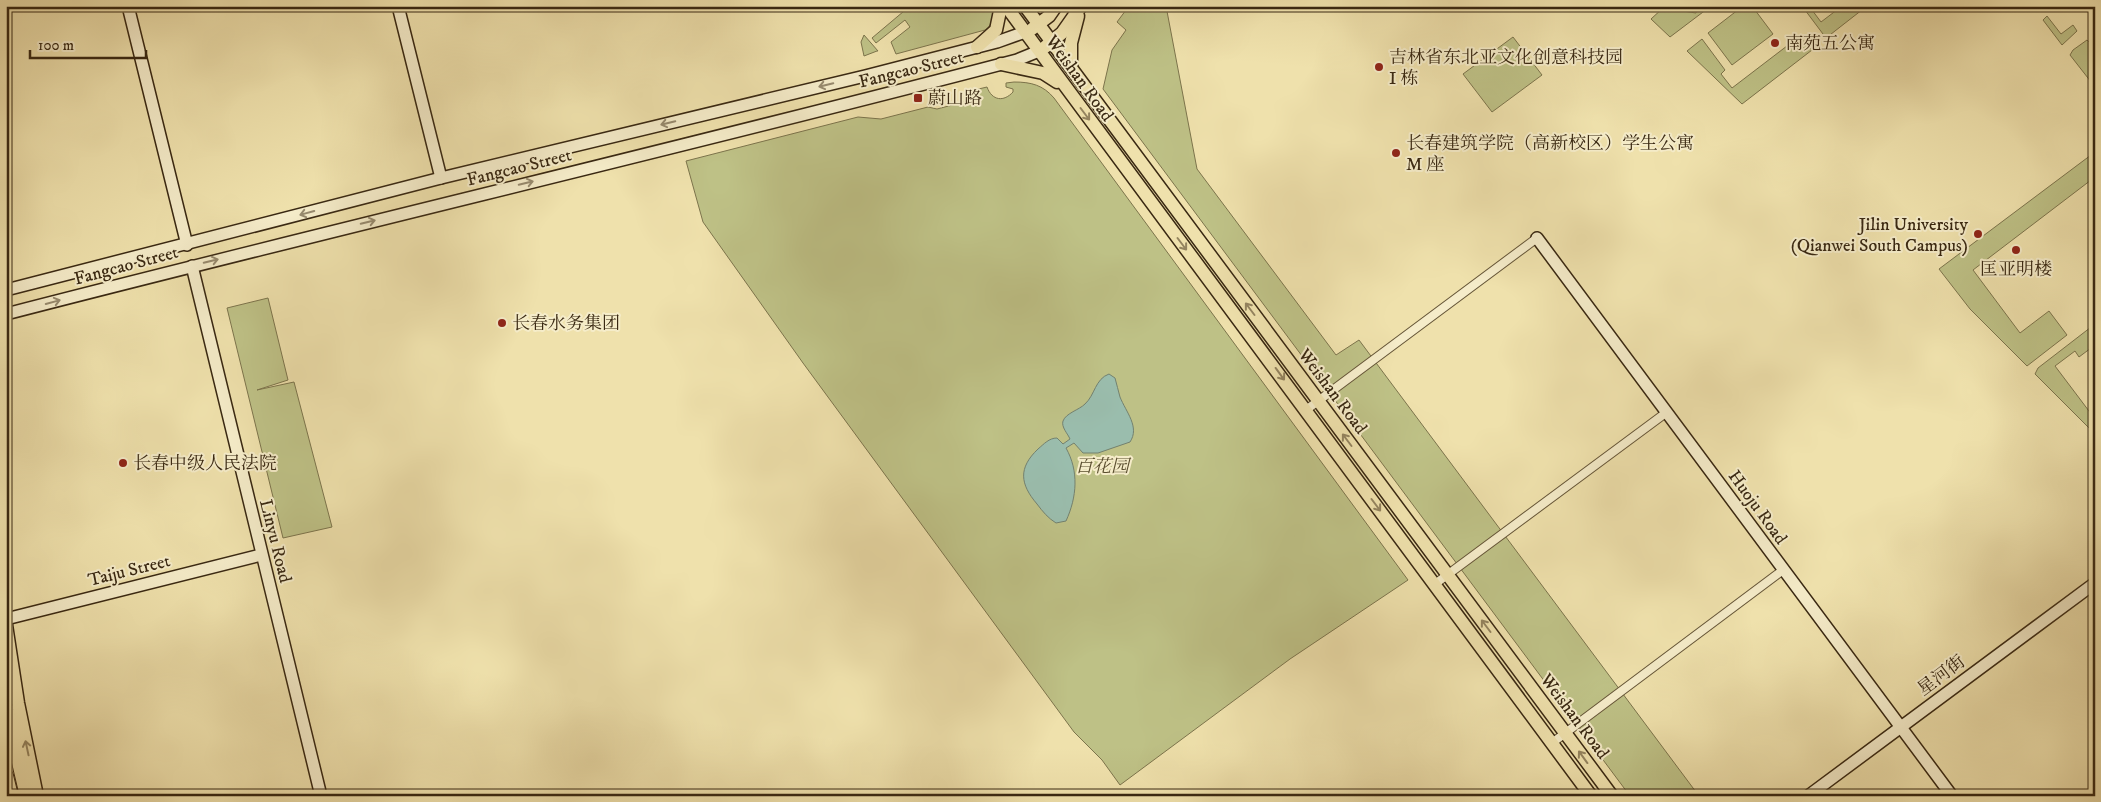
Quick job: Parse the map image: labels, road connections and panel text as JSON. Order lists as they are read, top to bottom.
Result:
{
  "streets": {
    "main road": ["Weishan Road"],
    "street": [
      "Fangcao Street",
      "Huoju Road",
      "Linyu Road",
      "Taiju Street",
      "星河街"
    ]
  },
  "crossings": [
    ["Fangcao Street", "Weishan Road"],
    ["Fangcao Street", "Linyu Road"],
    ["Huoju Road", "星河街"],
    ["Linyu Road", "Taiju Street"]
  ],
  "parks": ["百花园"],
  "places": {
    "other": [
      "南苑五公寓",
      "吉林省东北亚文化创意科技园 I 栋",
      "长春建筑学院（高新校区）学生公寓 M 座",
      "Jilin University (Qianwei South Campus)",
      "匡亚明楼",
      "长春水务集团",
      "长春中级人民法院"
    ],
    "transit": ["蔚山路"]
  },
  "scale_bar": "100 m"
}
